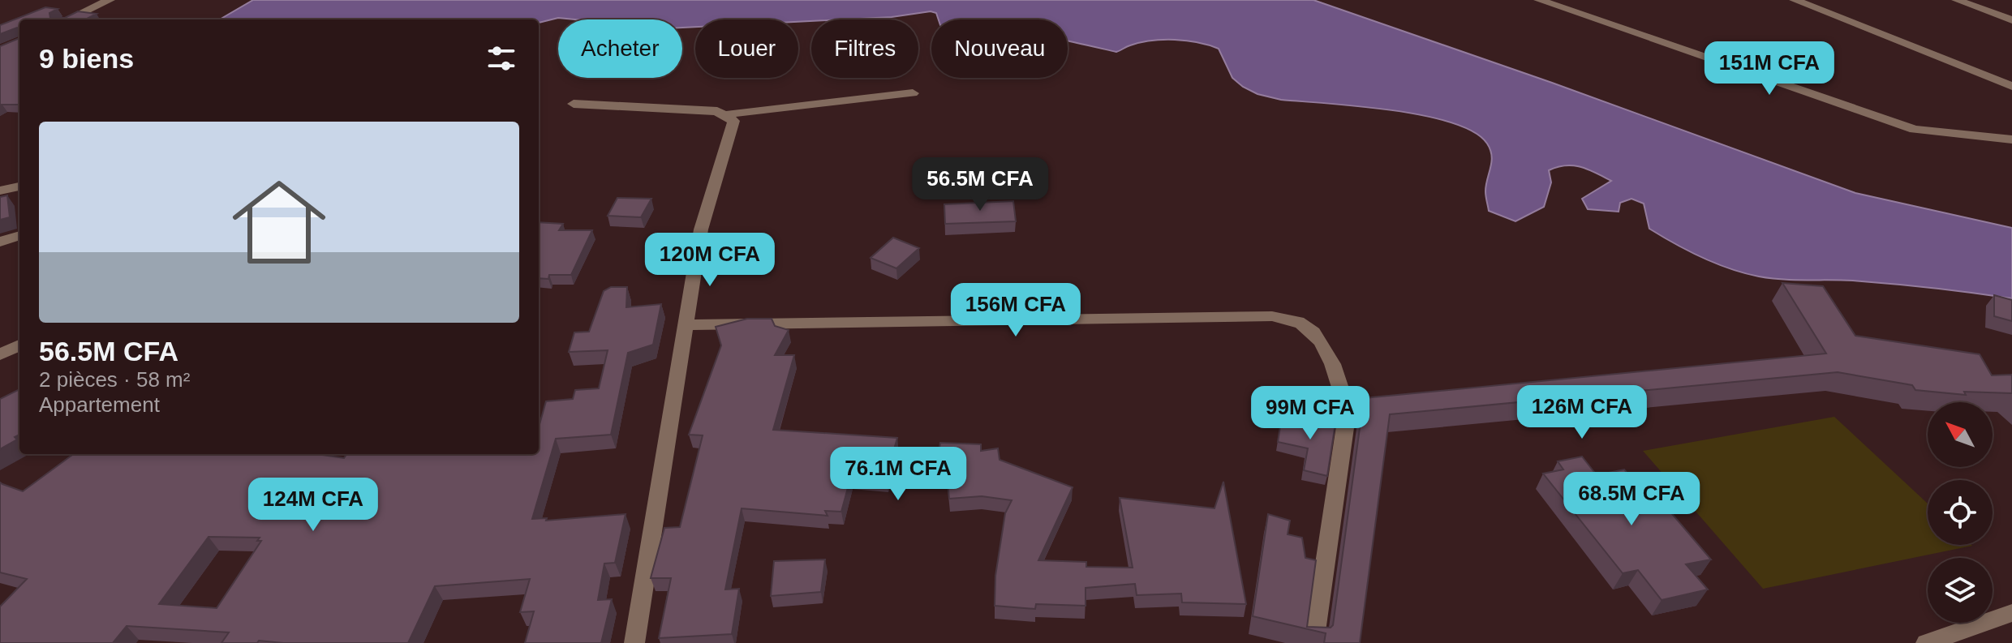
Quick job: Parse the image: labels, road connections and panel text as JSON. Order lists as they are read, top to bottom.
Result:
{
  "north": "top left",
  "page": {
    "chip": [
      "Acheter",
      "Louer",
      "Filtres",
      "Nouveau"
    ],
    "heading": "9 biens",
    "price": [
      "151M CFA",
      "56.5M CFA",
      "120M CFA",
      "156M CFA",
      "126M CFA",
      "99M CFA",
      "76.1M CFA",
      "68.5M CFA",
      "124M CFA"
    ],
    "list": [
      {
        "name": "56.5M CFA",
        "note": "2 pièces · 58 m² · Appartement"
      }
    ]
  }
}
